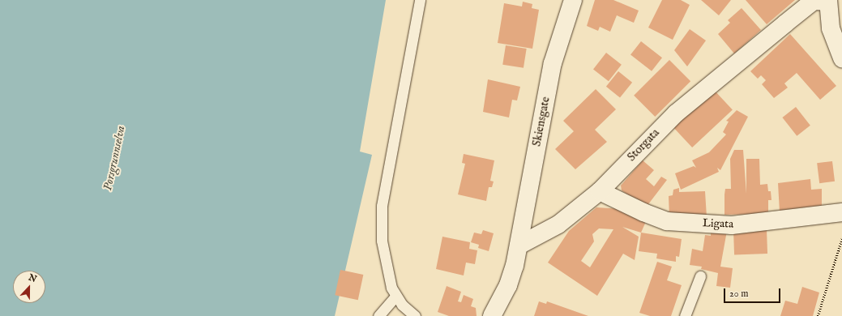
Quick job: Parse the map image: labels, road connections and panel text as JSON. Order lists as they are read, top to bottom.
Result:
{
  "streets": {
    "street": ["Skiensgate", "Storgata", "Ligata"]
  },
  "crossings": [
    ["Skiensgate", "Storgata"],
    ["Storgata", "Ligata"]
  ],
  "water": ["Porsgrunnselva"],
  "scale_bar": "20 m",
  "north": "top"
}
